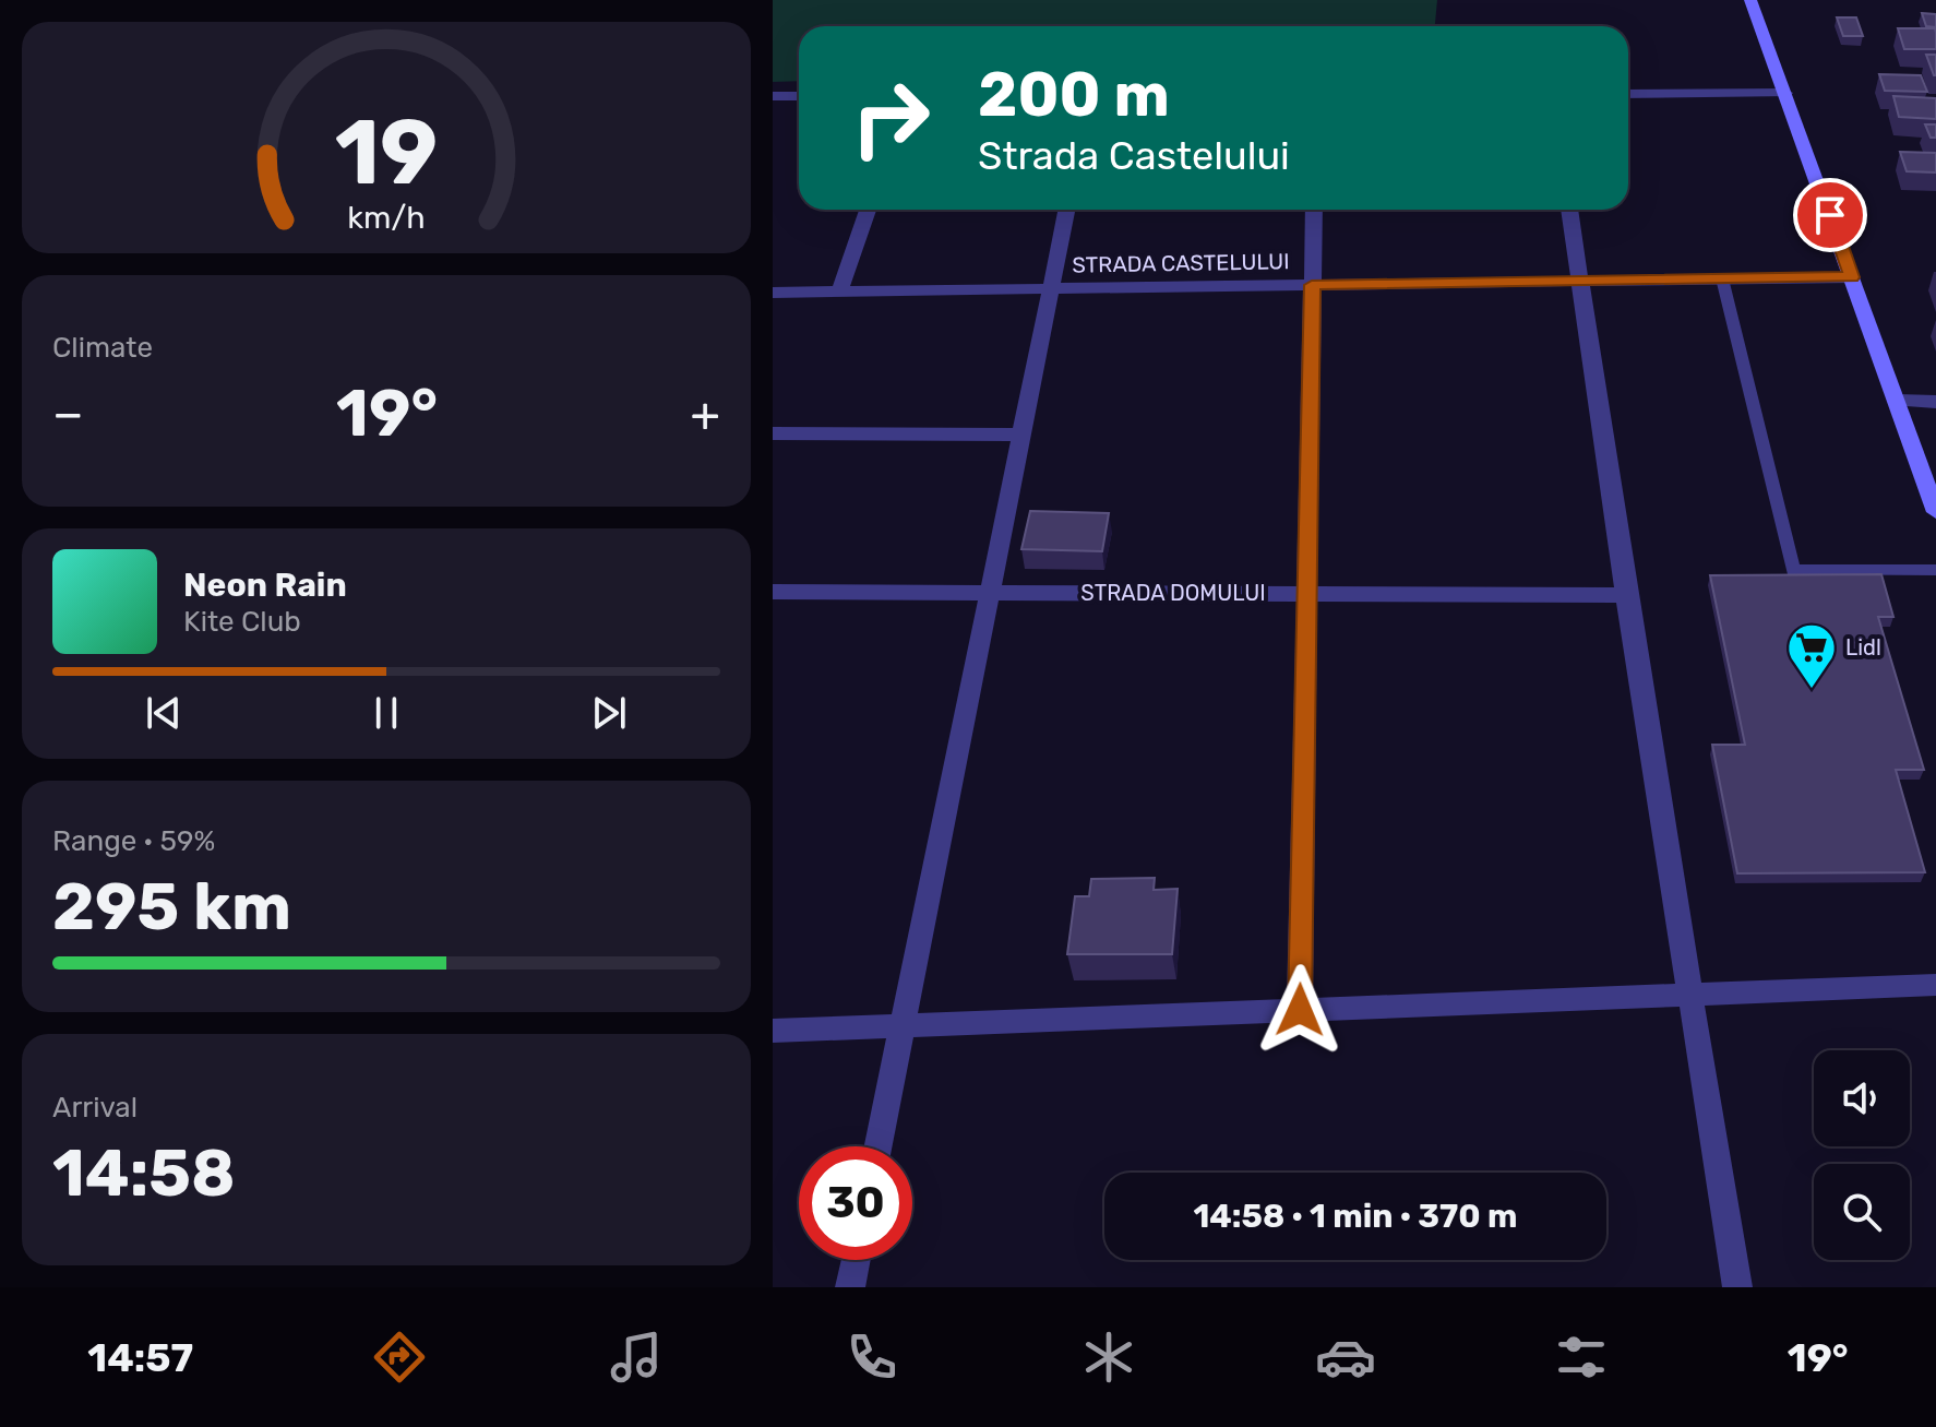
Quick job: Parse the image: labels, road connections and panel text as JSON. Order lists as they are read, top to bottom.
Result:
{
  "streets": {
    "street": ["STRADA CASTELULUI", "STRADA DOMULUI"]
  },
  "places": {
    "supermarket": ["Lidl"]
  },
  "page": {
    "turn": ["200 m", "Strada Castelului"],
    "tile": [
      "Climate",
      ["Range · 59%", "295 km"],
      ["Arrival", "14:58"]
    ],
    "heat": ["−", "19°", "+"],
    "song": ["Neon Rain", "Kite Club"],
    "limit": "30",
    "trip": "14:58 · 1 min · 370 m",
    "tabs": ["14:57", "19°"],
    "gauge": ["19", "km/h"]
  }
}
